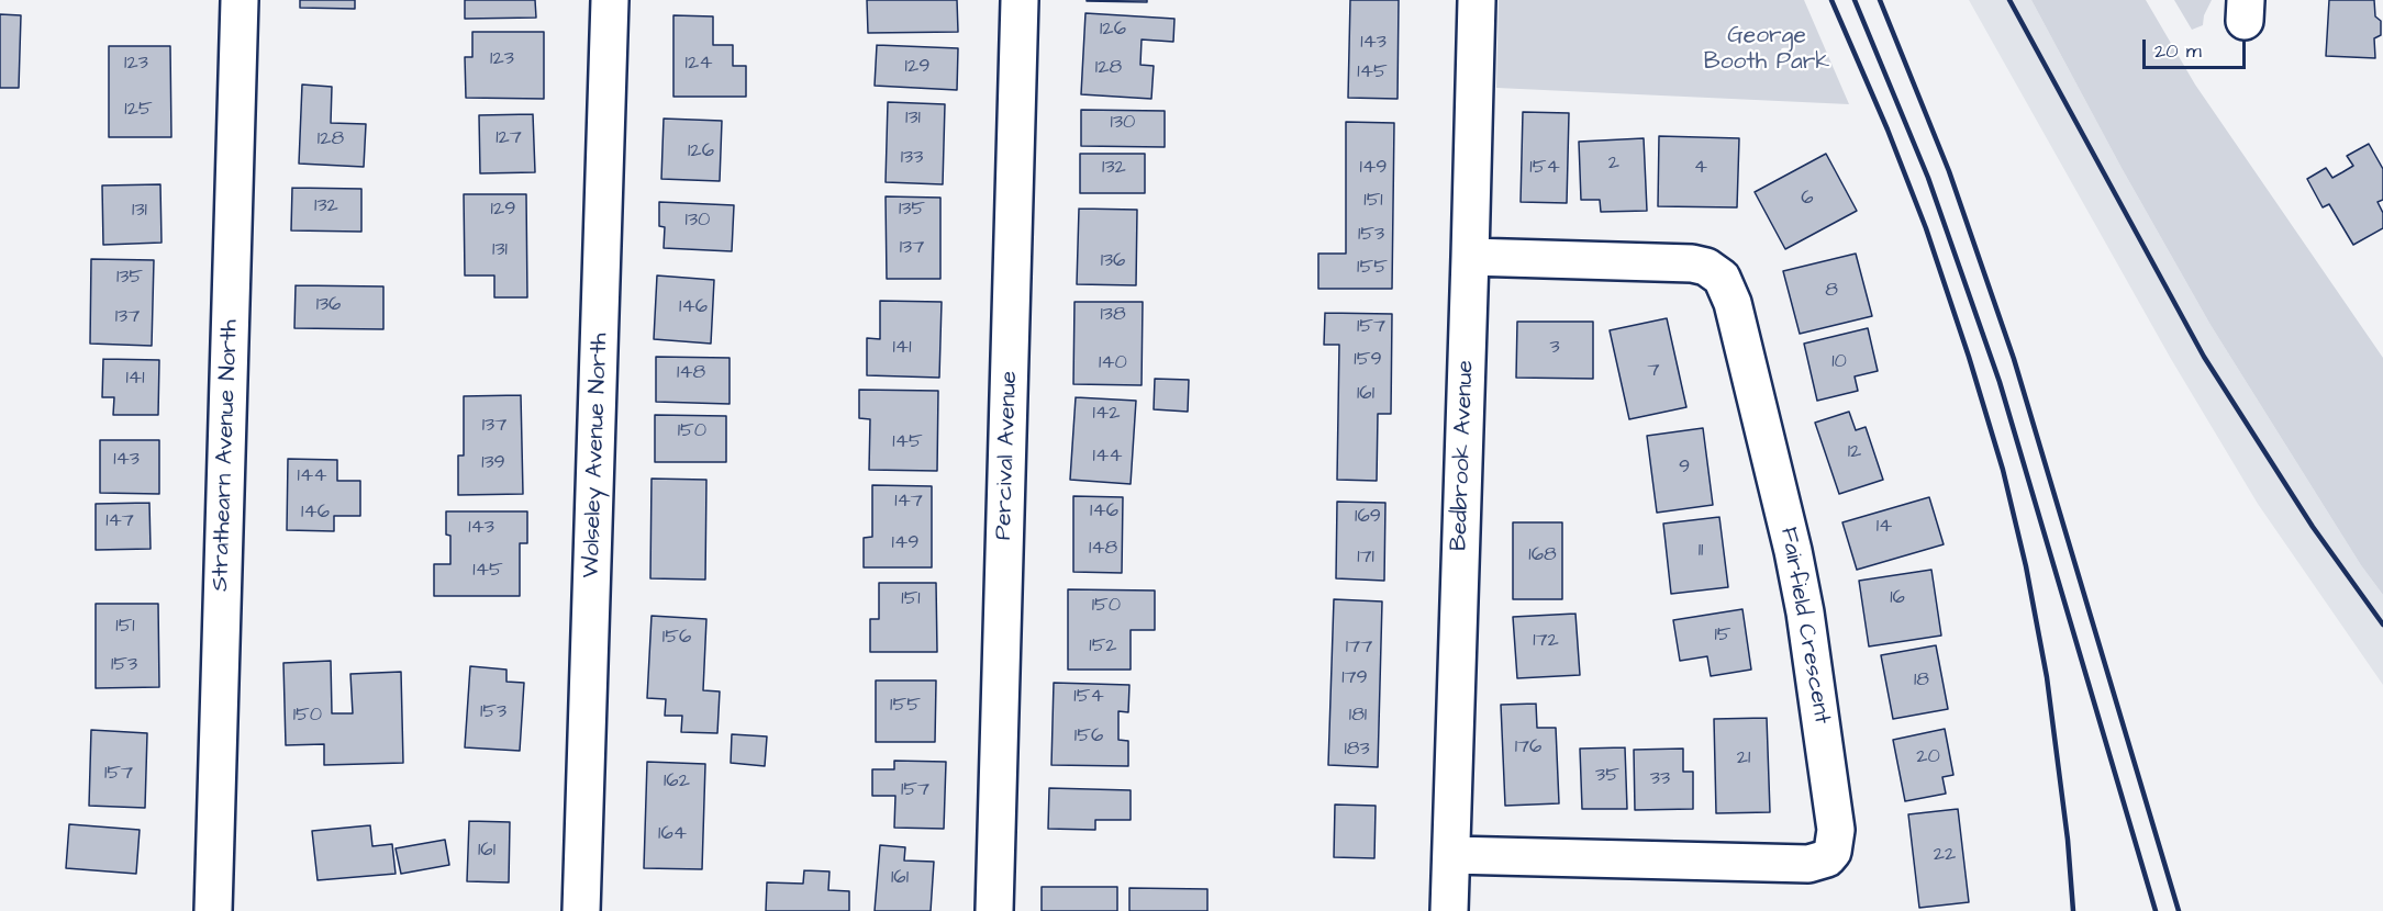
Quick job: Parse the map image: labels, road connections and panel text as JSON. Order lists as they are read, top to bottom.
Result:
{
  "streets": {
    "street": [
      "Strathearn Avenue North",
      "Wolseley Avenue North",
      "Percival Avenue",
      "Bedbrook Avenue",
      "Fairfield Crescent"
    ]
  },
  "crossings": [
    ["Bedbrook Avenue", "Fairfield Crescent"]
  ],
  "parks": ["George Booth Park"],
  "house_numbers": [
    "126",
    "143",
    "123",
    "123",
    "124",
    "129",
    "128",
    "145",
    "125",
    "131",
    "130",
    "127",
    "128",
    "126",
    "133",
    "2",
    "132",
    "149",
    "154",
    "4",
    "6",
    "151",
    "132",
    "129",
    "135",
    "131",
    "130",
    "153",
    "137",
    "131",
    "136",
    "155",
    "135",
    "8",
    "136",
    "146",
    "138",
    "137",
    "157",
    "141",
    "3",
    "159",
    "10",
    "140",
    "7",
    "148",
    "141",
    "161",
    "142",
    "137",
    "150",
    "145",
    "12",
    "144",
    "143",
    "139",
    "9",
    "144",
    "147",
    "146",
    "146",
    "169",
    "147",
    "14",
    "143",
    "149",
    "148",
    "11",
    "168",
    "171",
    "145",
    "16",
    "151",
    "150",
    "151",
    "15",
    "156",
    "172",
    "152",
    "177",
    "153",
    "179",
    "18",
    "154",
    "155",
    "153",
    "150",
    "181",
    "156",
    "176",
    "183",
    "20",
    "21",
    "157",
    "35",
    "33",
    "162",
    "157",
    "164",
    "161",
    "22",
    "161"
  ],
  "scale_bar": "20 m"
}
